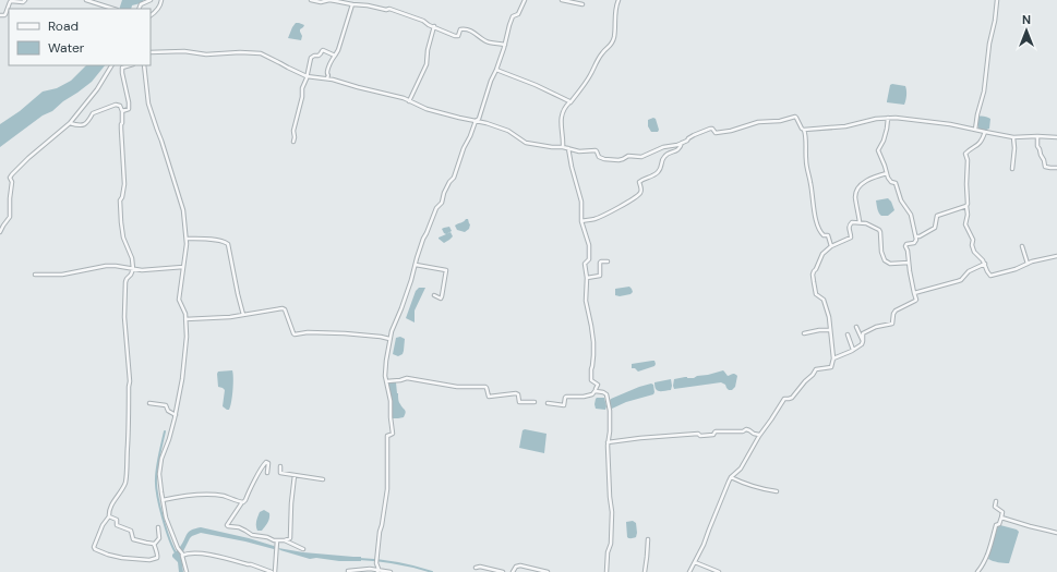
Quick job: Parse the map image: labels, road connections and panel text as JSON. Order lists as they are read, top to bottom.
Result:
{
  "legend": ["Road", "Water"],
  "north": "top"
}
